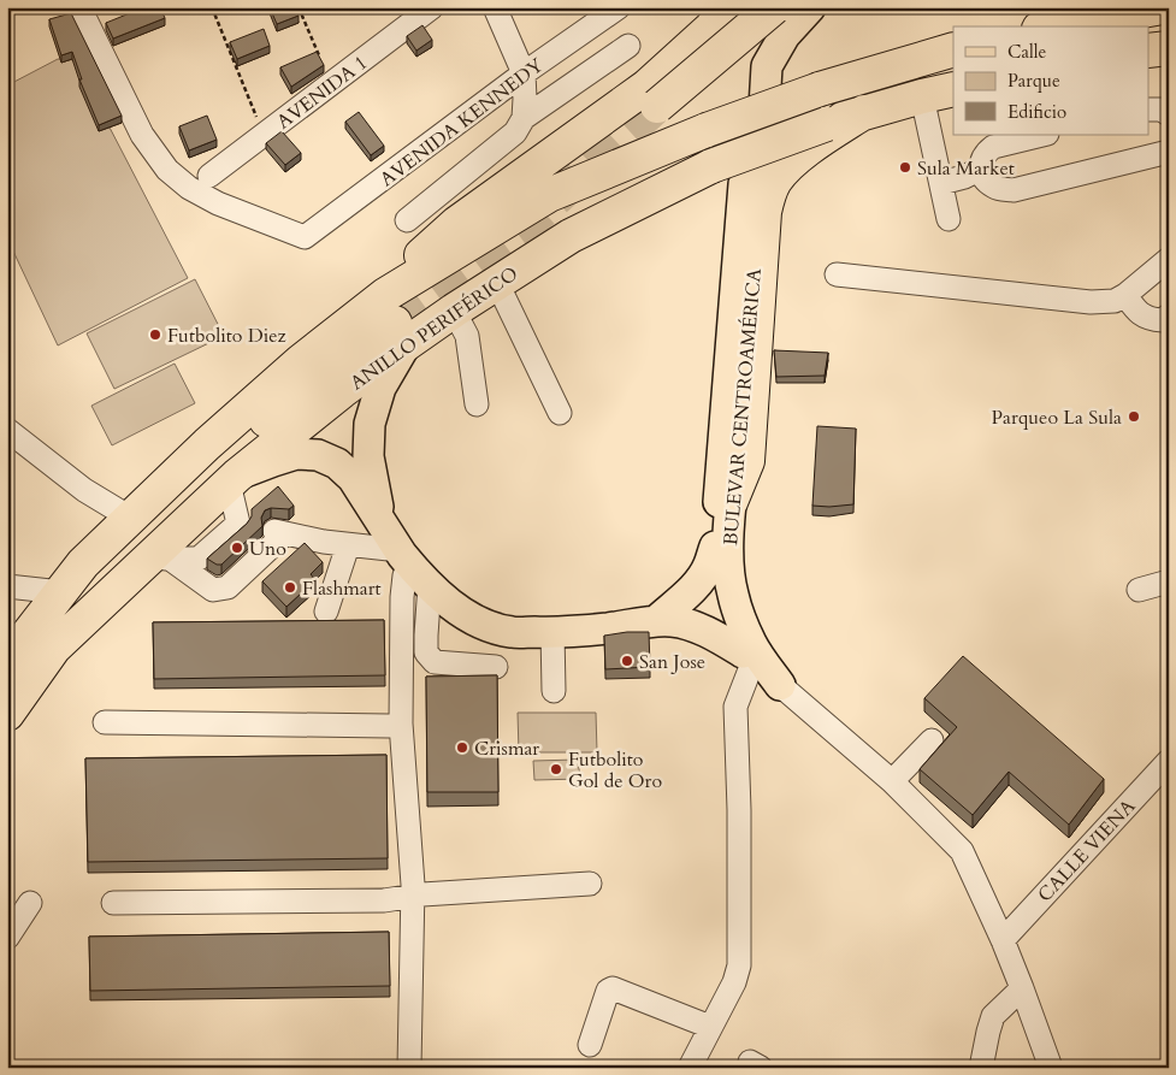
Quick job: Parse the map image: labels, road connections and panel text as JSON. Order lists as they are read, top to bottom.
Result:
{
  "streets": {
    "highway": ["ANILLO PERIFÉRICO"],
    "main road": ["BULEVAR CENTROAMÉRICA"],
    "street": ["AVENIDA 1", "AVENIDA KENNEDY", "CALLE VIENA"]
  },
  "places": [
    "Sula Market",
    "Futbolito Diez",
    "Parqueo La Sula",
    "Uno",
    "Flashmart",
    "San Jose",
    "Crismar",
    "Futbolito Gol de Oro"
  ],
  "legend": ["Calle", "Parque", "Edificio"]
}
